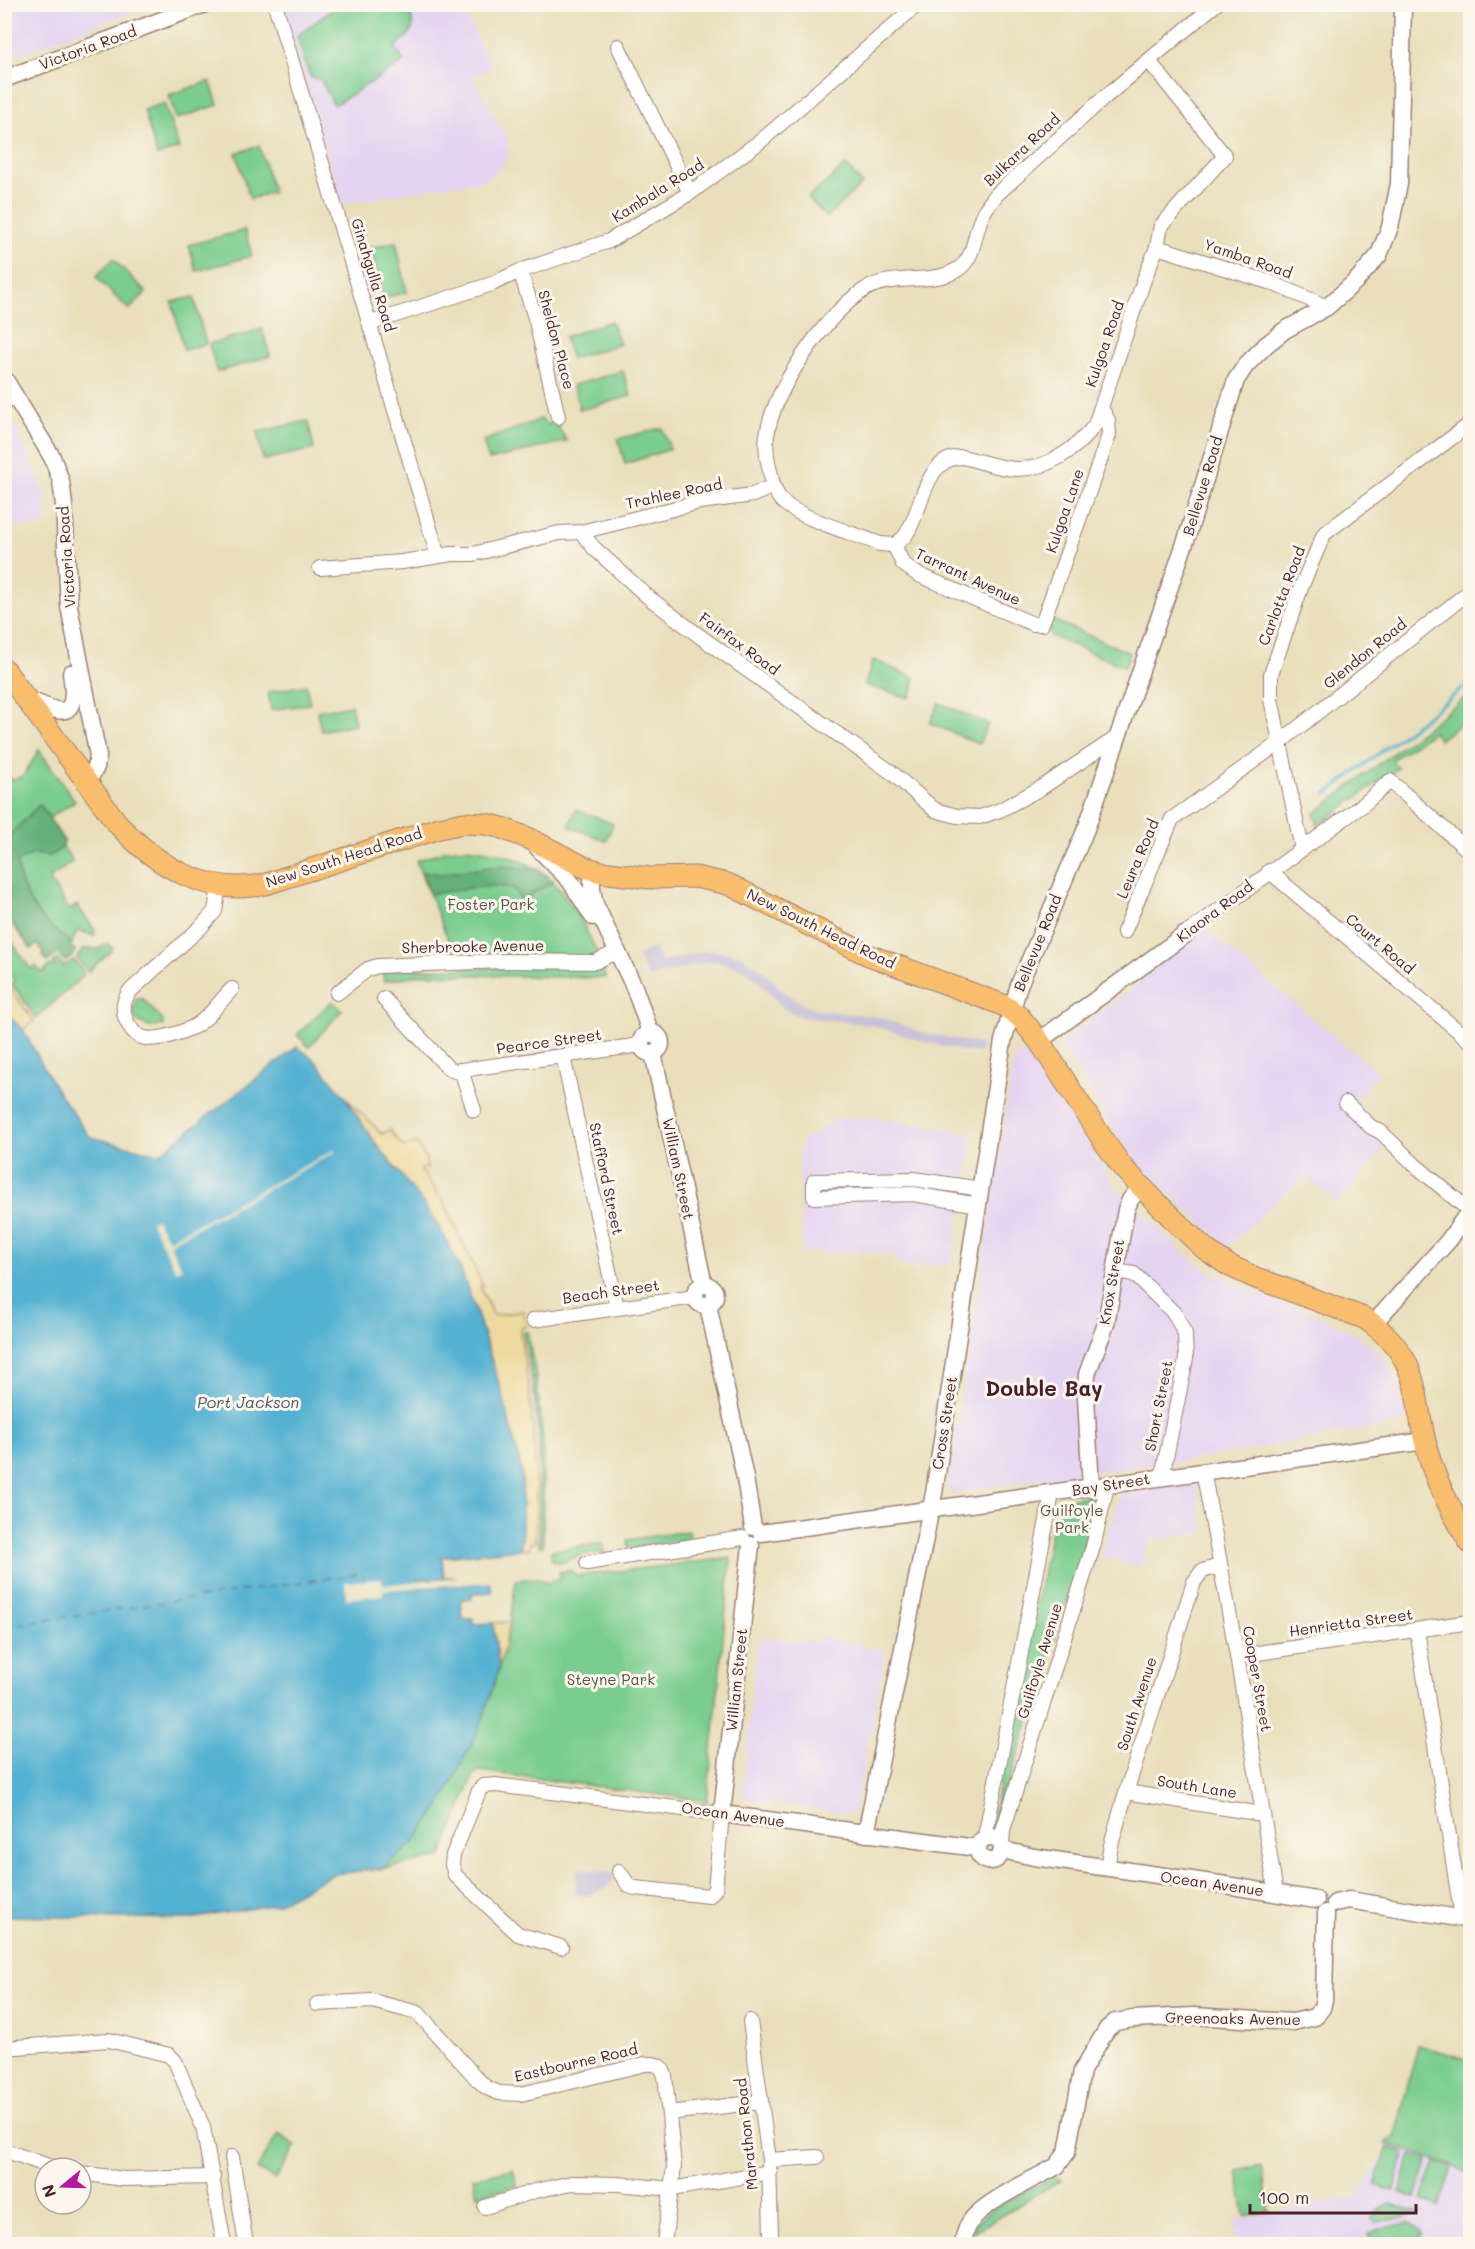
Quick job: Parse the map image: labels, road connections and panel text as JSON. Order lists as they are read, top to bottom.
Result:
{
  "streets": {
    "main road": ["New South Head Road"],
    "street": [
      "Victoria Road",
      "Bulkara Road",
      "Kambala Road",
      "Yamba Road",
      "Ginahgulla Road",
      "Sheldon Place",
      "Kulgoa Road",
      "Bellevue Road",
      "Trahlee Road",
      "Kulgoa Lane",
      "Tarrant Avenue",
      "Carlotta Road",
      "Fairfax Road",
      "Glendon Road",
      "Leura Road",
      "Kiaora Road",
      "Court Road",
      "Sherbrooke Avenue",
      "Pearce Street",
      "William Street",
      "Stafford Street",
      "Knox Street",
      "Beach Street",
      "Short Street",
      "Cross Street",
      "Bay Street",
      "Henrietta Street",
      "Guilfoyle Avenue",
      "Cooper Street",
      "South Avenue",
      "South Lane",
      "Ocean Avenue",
      "Greenoaks Avenue",
      "Eastbourne Road",
      "Marathon Road"
    ]
  },
  "crossings": [
    ["Victoria Road", "New South Head Road"],
    ["Bulkara Road", "Kulgoa Road"],
    ["Bulkara Road", "Trahlee Road"],
    ["Bulkara Road", "Tarrant Avenue"],
    ["Kambala Road", "Ginahgulla Road"],
    ["Kambala Road", "Sheldon Place"],
    ["Yamba Road", "Kulgoa Road"],
    ["Yamba Road", "Bellevue Road"],
    ["Kulgoa Road", "Kulgoa Lane"],
    ["Kulgoa Road", "Tarrant Avenue"],
    ["Bellevue Road", "Fairfax Road"],
    ["Bellevue Road", "New South Head Road"],
    ["Bellevue Road", "Cross Street"],
    ["Trahlee Road", "Fairfax Road"],
    ["Kulgoa Lane", "Tarrant Avenue"],
    ["Carlotta Road", "Glendon Road"],
    ["Carlotta Road", "Leura Road"],
    ["Carlotta Road", "Kiaora Road"],
    ["Glendon Road", "Leura Road"],
    ["New South Head Road", "Kiaora Road"],
    ["New South Head Road", "William Street"],
    ["New South Head Road", "Knox Street"],
    ["New South Head Road", "Cross Street"],
    ["New South Head Road", "Bay Street"],
    ["Kiaora Road", "Court Road"],
    ["Sherbrooke Avenue", "William Street"],
    ["Pearce Street", "William Street"],
    ["Pearce Street", "Stafford Street"],
    ["William Street", "Beach Street"],
    ["William Street", "Bay Street"],
    ["William Street", "Ocean Avenue"],
    ["Stafford Street", "Beach Street"],
    ["Knox Street", "Short Street"],
    ["Knox Street", "Bay Street"],
    ["Knox Street", "Guilfoyle Avenue"],
    ["Short Street", "Bay Street"],
    ["Cross Street", "Bay Street"],
    ["Cross Street", "Ocean Avenue"],
    ["Bay Street", "Guilfoyle Avenue"],
    ["Bay Street", "Cooper Street"],
    ["Henrietta Street", "Cooper Street"],
    ["Guilfoyle Avenue", "Ocean Avenue"],
    ["Cooper Street", "South Avenue"],
    ["Cooper Street", "South Lane"],
    ["Cooper Street", "Ocean Avenue"],
    ["South Avenue", "South Lane"],
    ["South Avenue", "Ocean Avenue"],
    ["Ocean Avenue", "Greenoaks Avenue"]
  ],
  "districts": ["Double Bay"],
  "water": ["Port Jackson"],
  "parks": ["Foster Park", "Guilfoyle Park", "Steyne Park"],
  "scale_bar": "100 m",
  "north": "left"
}
